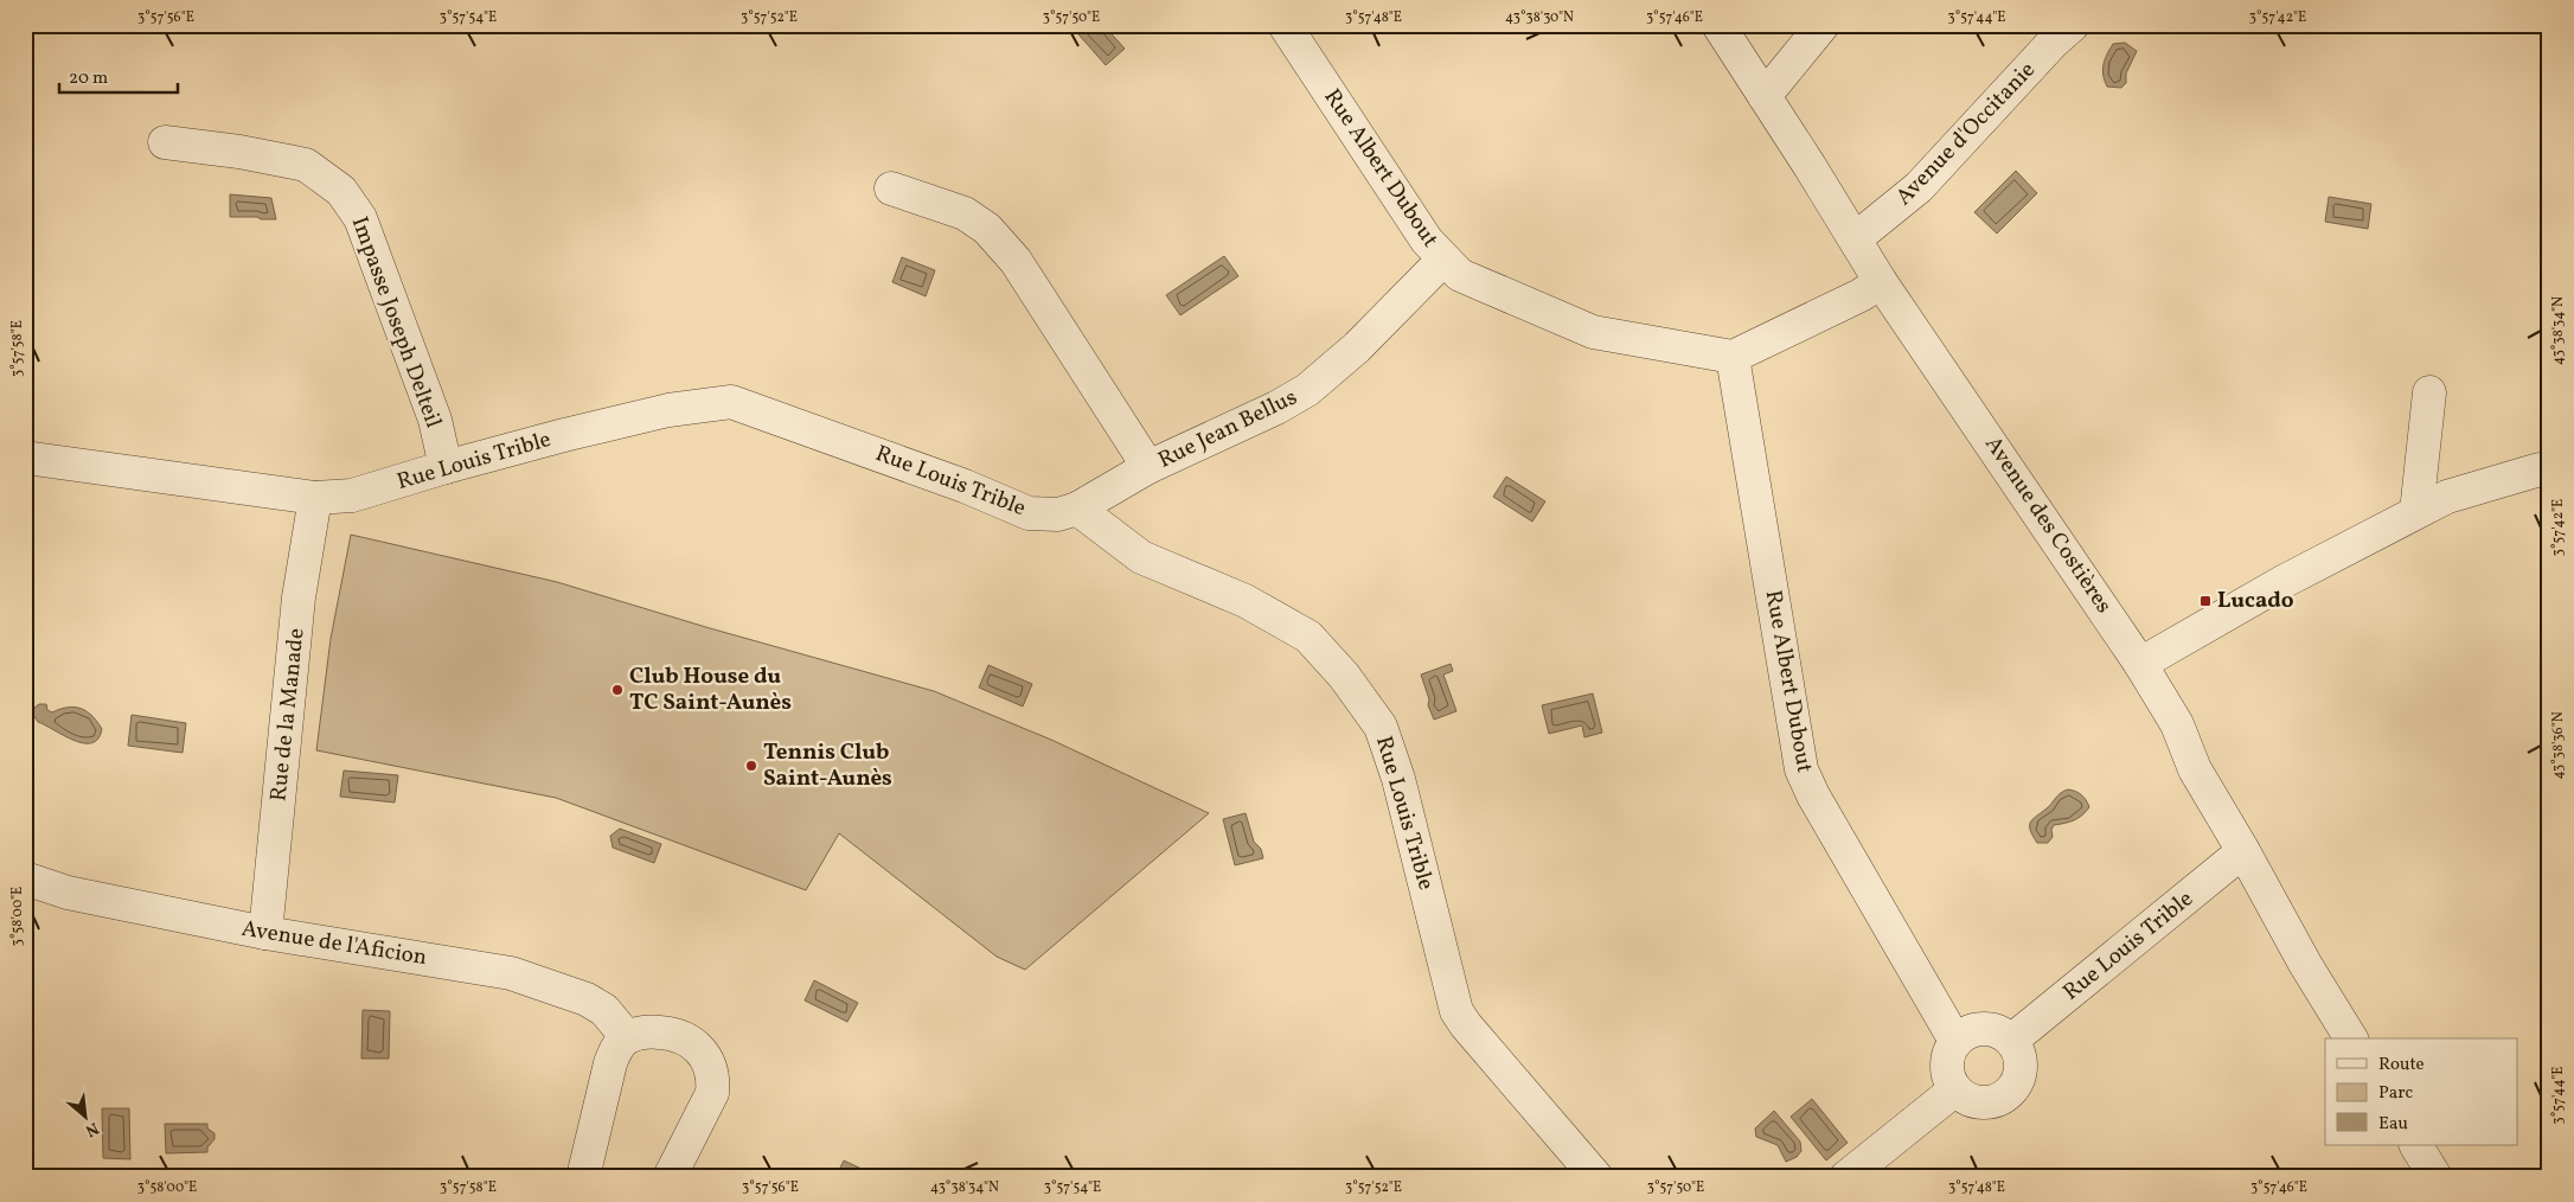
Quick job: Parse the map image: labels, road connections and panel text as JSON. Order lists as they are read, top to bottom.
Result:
{
  "streets": {
    "street": [
      "Avenue d'Occitanie",
      "Rue Albert Dubout",
      "Impasse Joseph Delteil",
      "Rue Jean Bellus",
      "Rue Louis Trible",
      "Avenue des Costières",
      "Rue de la Manade",
      "Avenue de l'Aficion"
    ]
  },
  "crossings": [
    ["Avenue d'Occitanie", "Avenue des Costières"],
    ["Rue Albert Dubout", "Rue Jean Bellus"],
    ["Rue Albert Dubout", "Rue Louis Trible"],
    ["Impasse Joseph Delteil", "Rue Louis Trible"],
    ["Rue Jean Bellus", "Rue Louis Trible"],
    ["Rue Louis Trible", "Avenue des Costières"],
    ["Rue Louis Trible", "Rue de la Manade"],
    ["Rue de la Manade", "Avenue de l'Aficion"]
  ],
  "places": {
    "transit": ["Lucado"],
    "other": ["Club House du TC Saint-Aunès", "Tennis Club Saint-Aunès"]
  },
  "legend": ["Route", "Parc", "Eau"],
  "scale_bar": "20 m",
  "north": "bottom right",
  "coordinates": [
    "3°57'56\"E",
    "3°57'54\"E",
    "3°57'52\"E",
    "3°57'50\"E",
    "3°57'48\"E",
    "43°38'30\"N",
    "3°57'46\"E",
    "3°57'44\"E",
    "3°57'42\"E",
    "43°38'34\"N",
    "3°57'58\"E",
    "43°38'36\"N",
    "3°58'00\"E"
  ]
}
